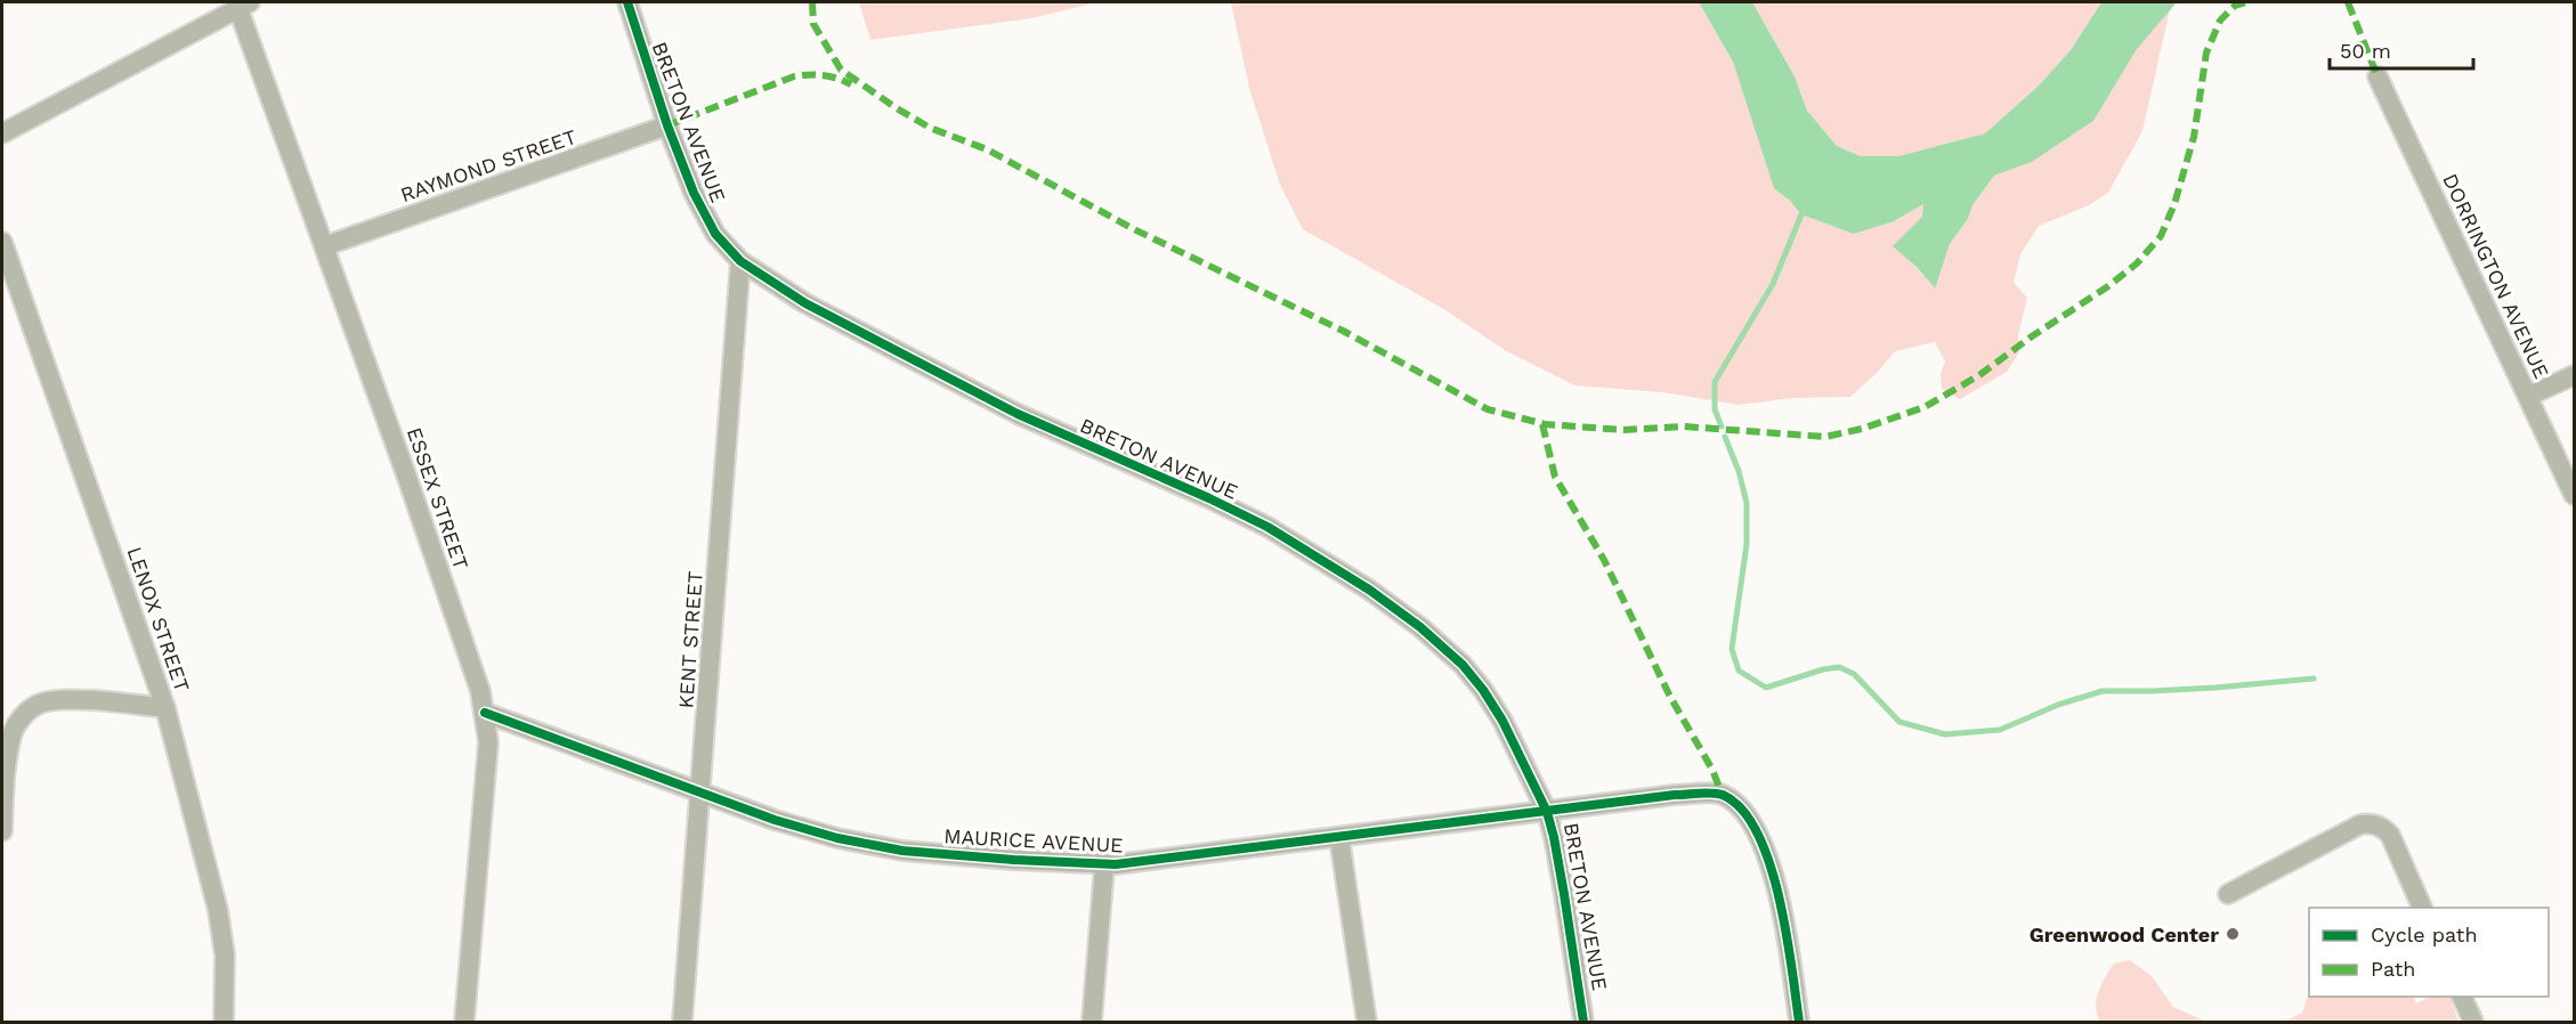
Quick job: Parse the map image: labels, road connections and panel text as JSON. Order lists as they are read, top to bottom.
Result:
{
  "streets": {
    "street": [
      "BRETON AVENUE",
      "RAYMOND STREET",
      "DORRINGTON AVENUE",
      "ESSEX STREET",
      "LENOX STREET",
      "KENT STREET",
      "MAURICE AVENUE"
    ]
  },
  "crossings": [
    ["BRETON AVENUE", "RAYMOND STREET"],
    ["BRETON AVENUE", "KENT STREET"],
    ["BRETON AVENUE", "MAURICE AVENUE"],
    ["RAYMOND STREET", "ESSEX STREET"],
    ["ESSEX STREET", "MAURICE AVENUE"],
    ["KENT STREET", "MAURICE AVENUE"]
  ],
  "places": ["Greenwood Center"],
  "legend": ["Cycle path", "Path"],
  "scale_bar": "50 m"
}
